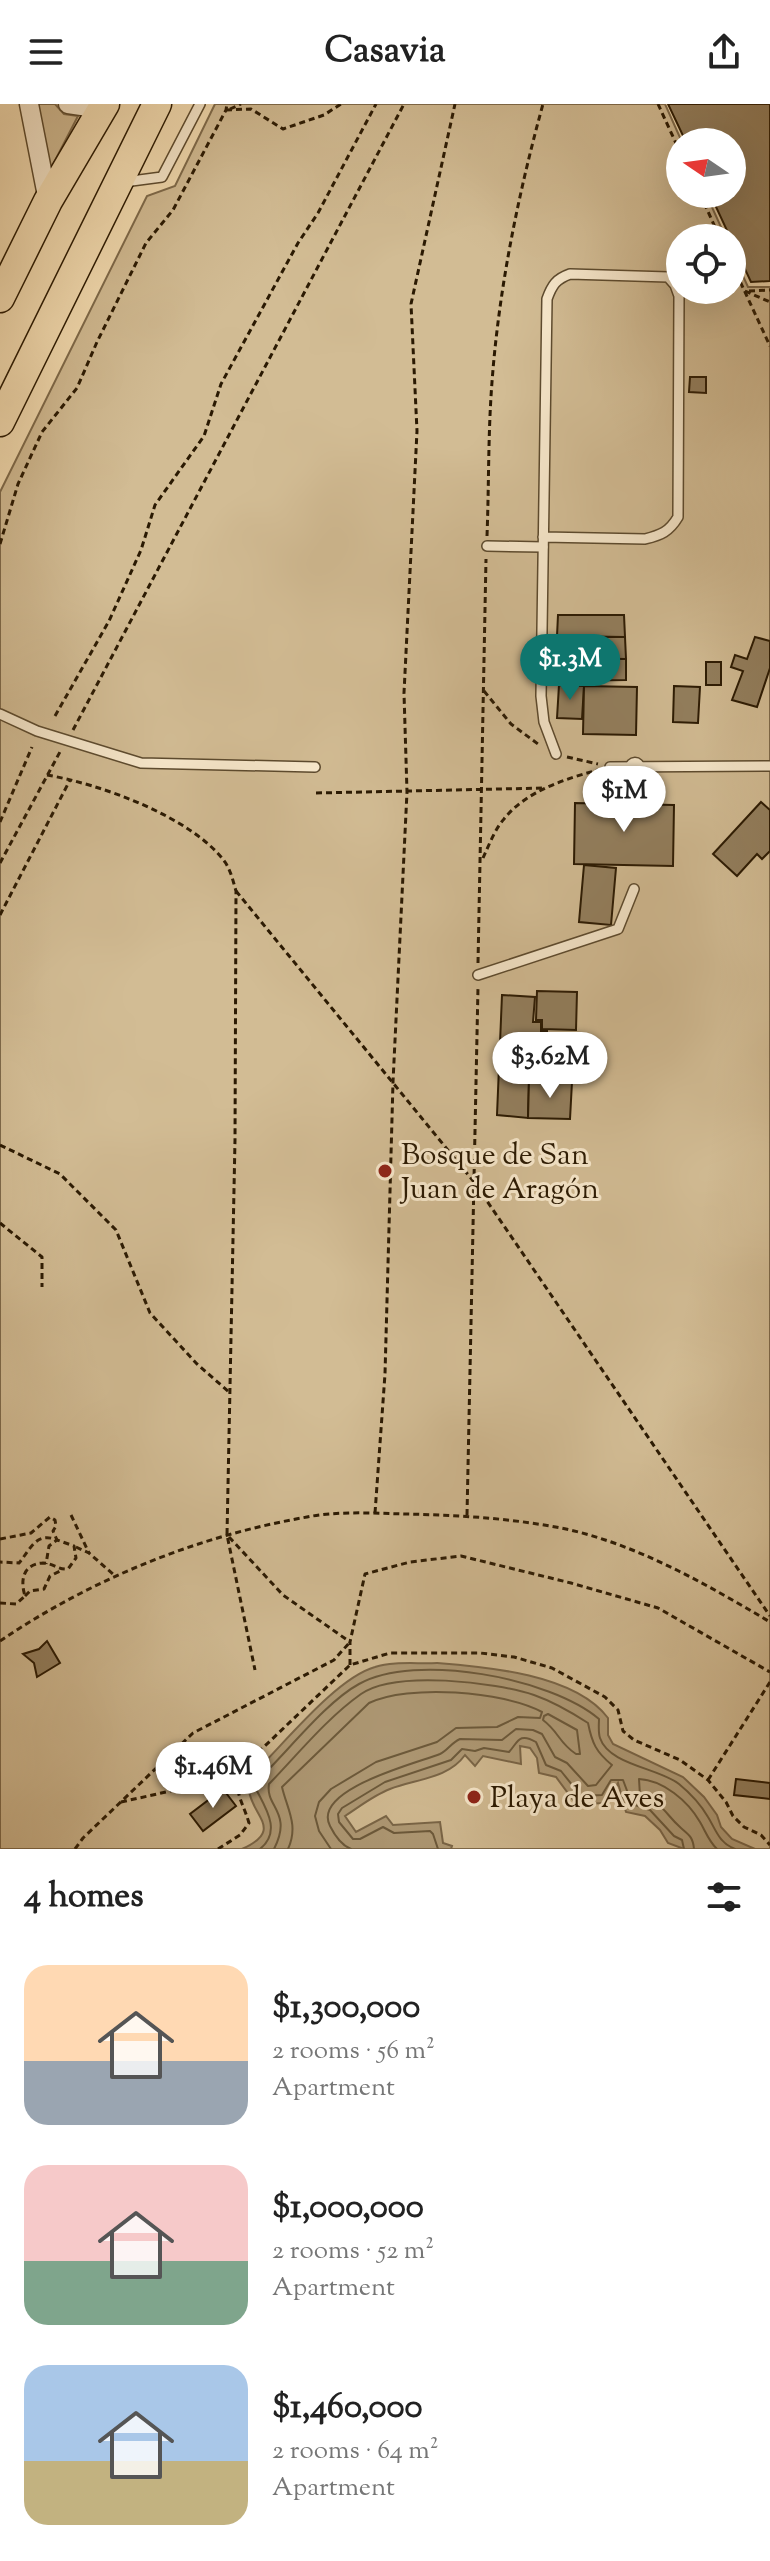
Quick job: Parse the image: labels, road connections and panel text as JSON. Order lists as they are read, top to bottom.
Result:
{
  "places": ["Bosque de San Juan de Aragón", "Playa de Aves"],
  "north": "left",
  "page": {
    "header": "Casavia",
    "price": [
      "$1.3M",
      "$1M",
      "$3.62M",
      "$1.46M"
    ],
    "heading": "4 homes",
    "list": [
      {
        "name": "$1,300,000",
        "note": "2 rooms · 56 m² · Apartment"
      },
      {
        "name": "$1,000,000",
        "note": "2 rooms · 52 m² · Apartment"
      },
      {
        "name": "$1,460,000",
        "note": "2 rooms · 64 m² · Apartment"
      }
    ]
  }
}
